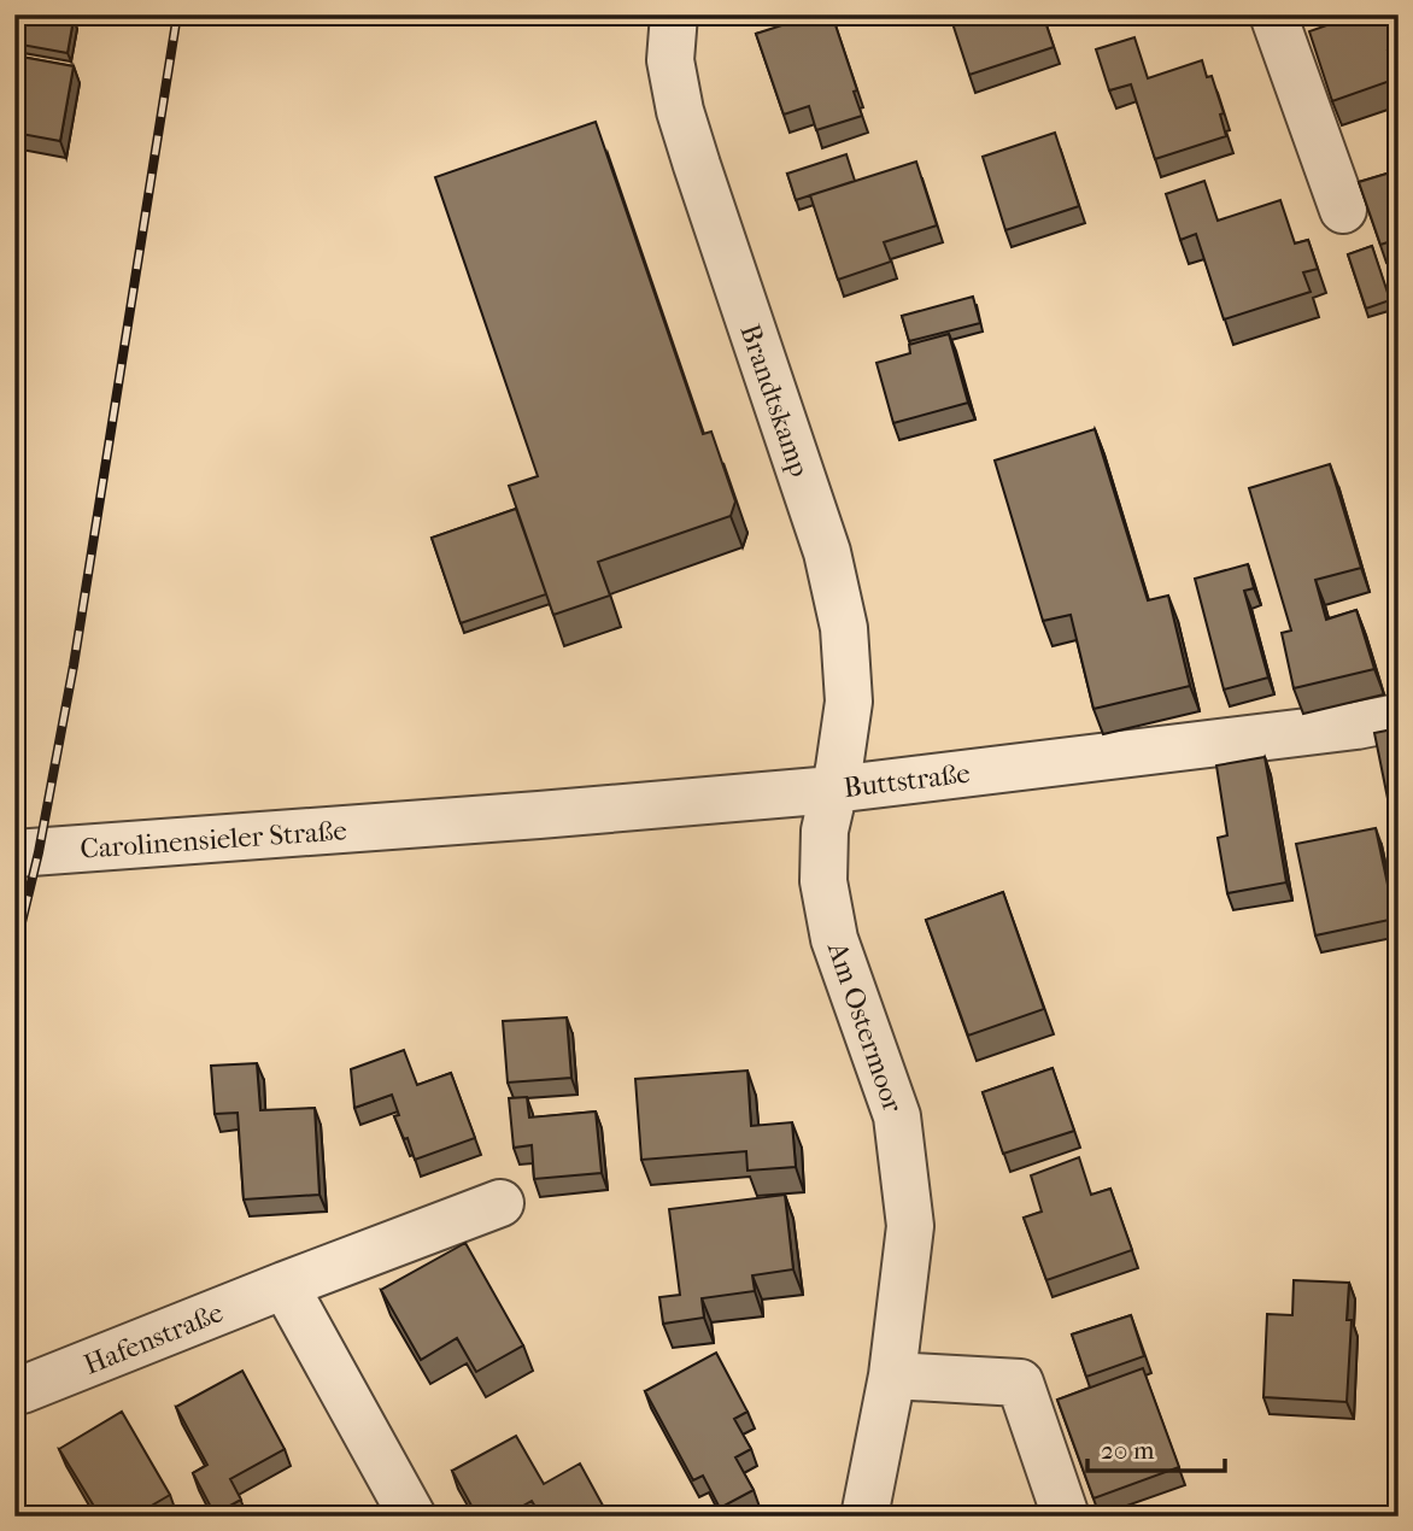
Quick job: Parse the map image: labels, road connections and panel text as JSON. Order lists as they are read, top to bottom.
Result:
{
  "streets": {
    "street": [
      "Brandtskamp",
      "Buttstraße",
      "Carolinensieler Straße",
      "Am Ostermoor",
      "Hafenstraße"
    ]
  },
  "crossings": [
    ["Brandtskamp", "Buttstraße"],
    ["Brandtskamp", "Am Ostermoor"],
    ["Buttstraße", "Carolinensieler Straße"],
    ["Buttstraße", "Am Ostermoor"]
  ],
  "scale_bar": "20 m"
}
